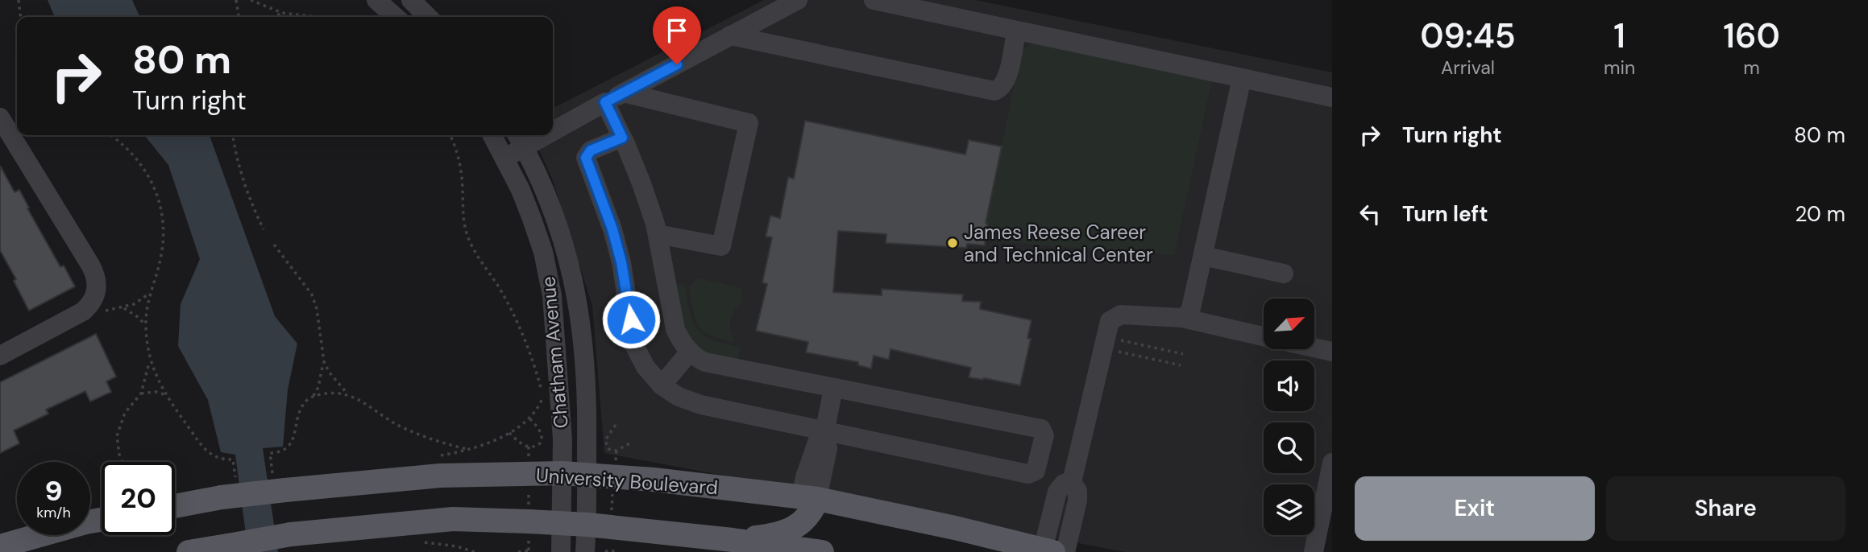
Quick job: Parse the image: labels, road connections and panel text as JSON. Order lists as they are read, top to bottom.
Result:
{
  "streets": {
    "main road": ["University Boulevard"],
    "street": ["Chatham Avenue"]
  },
  "crossings": [
    ["Chatham Avenue", "University Boulevard"]
  ],
  "places": ["James Reese Career and Technical Center"],
  "north": "top right",
  "page": {
    "eta": [
      "09:45",
      "Arrival",
      "1",
      "min",
      "160",
      "m"
    ],
    "turn": ["80 m", "Turn right"],
    "list": [
      {
        "name": "Turn right",
        "value": "80 m"
      },
      {
        "name": "Turn left",
        "value": "20 m"
      }
    ],
    "speed": "9 km/h",
    "limit": "20",
    "buttons": ["Exit", "Share"]
  }
}
